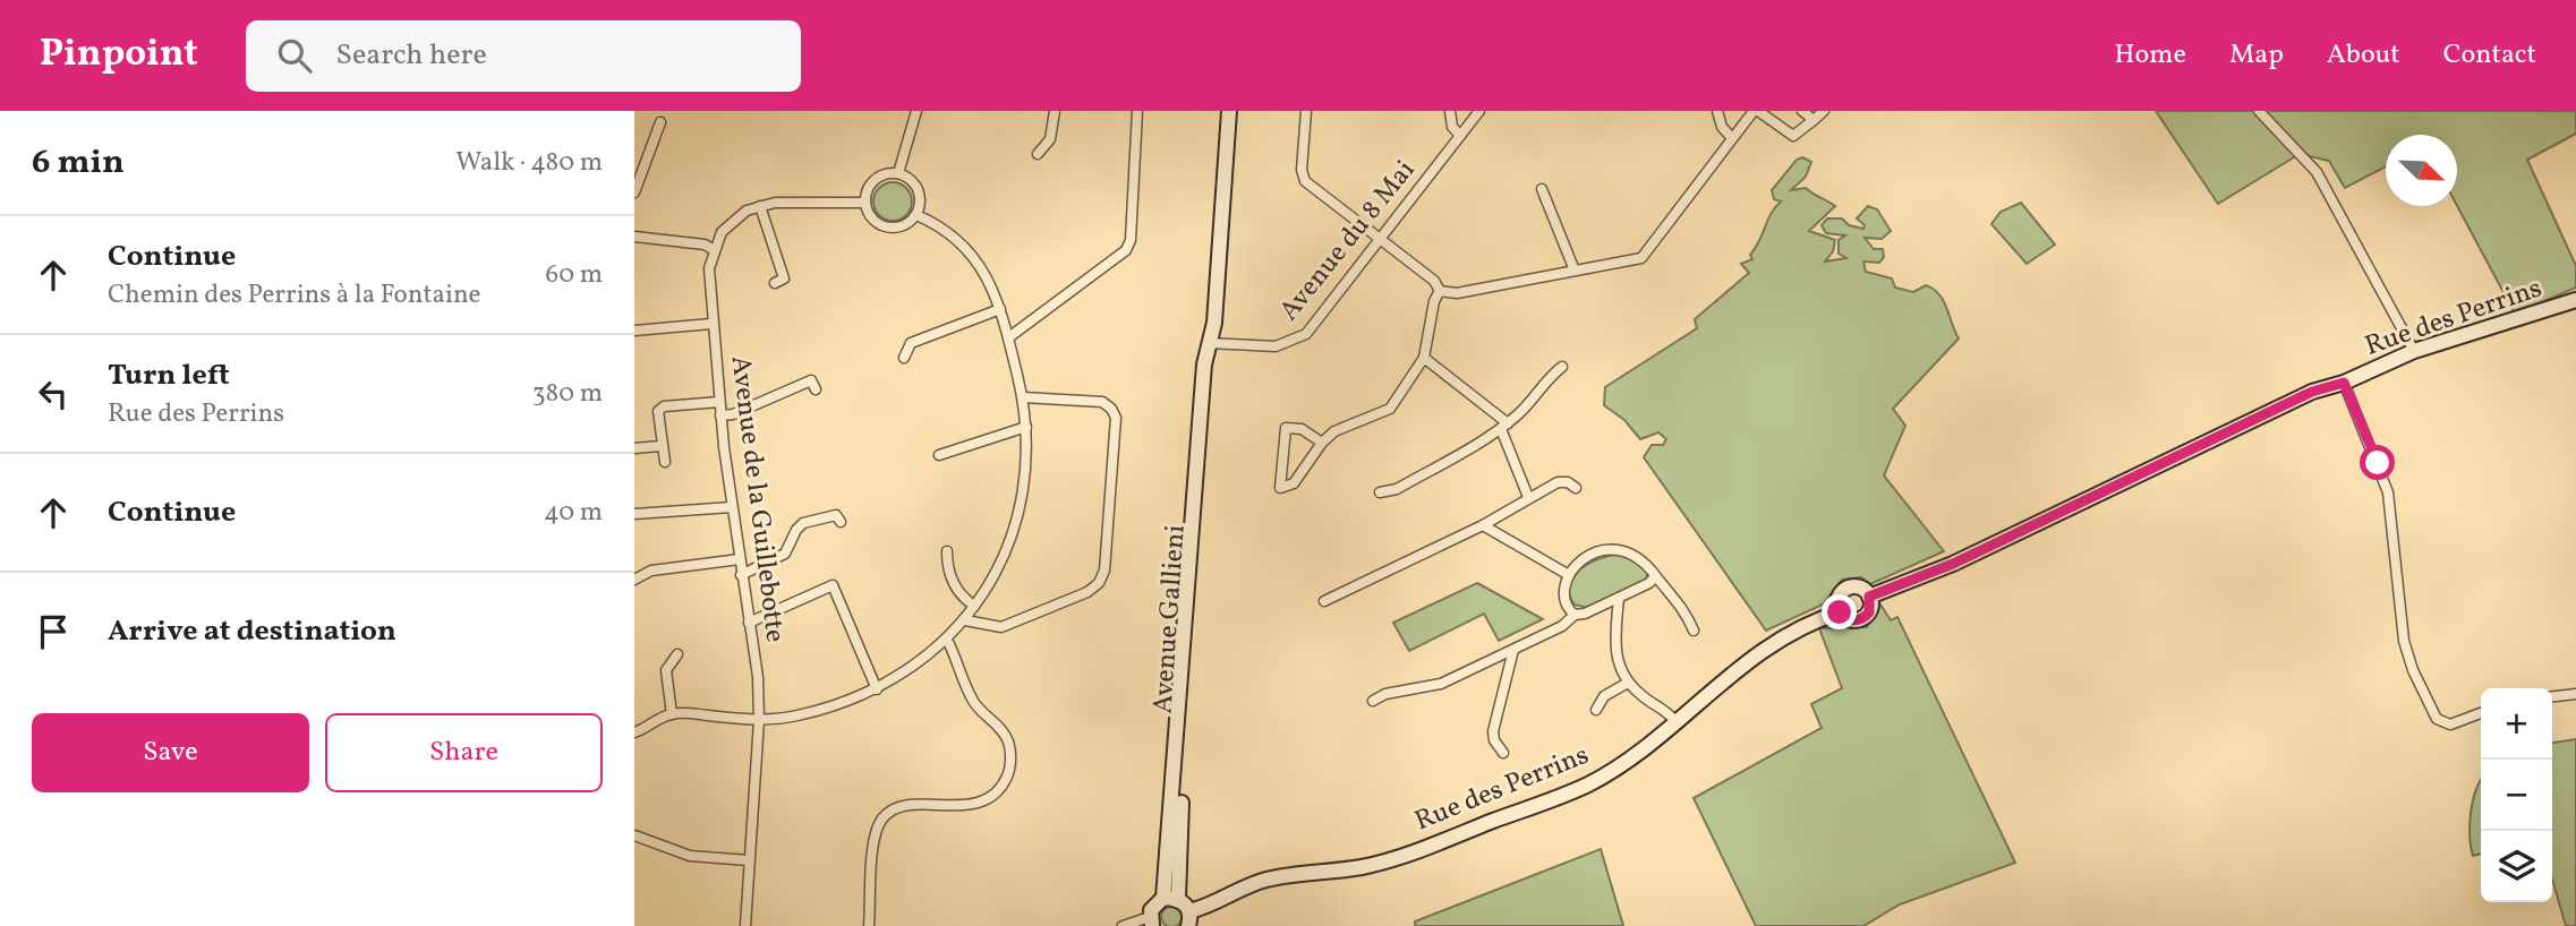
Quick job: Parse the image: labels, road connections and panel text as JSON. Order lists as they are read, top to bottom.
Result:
{
  "streets": {
    "main road": ["Rue des Perrins", "Avenue Gallieni"],
    "street": ["Avenue du 8 Mai", "Avenue de la Guillebotte"]
  },
  "crossings": [
    ["Avenue du 8 Mai", "Avenue Gallieni"]
  ],
  "north": "bottom right",
  "page": {
    "header": "Pinpoint",
    "search": "Search here",
    "nav": [
      "Home",
      "Map",
      "About",
      "Contact"
    ],
    "heading": ["6 min", "Walk · 480 m"],
    "list": [
      ["Continue", "Chemin des Perrins à la Fontaine", "60 m"],
      ["Turn left", "Rue des Perrins", "380 m"],
      ["Continue", "40 m"],
      "Arrive at destination"
    ],
    "map_buttons": ["+", "−"],
    "buttons": ["Save", "Share"]
  }
}
